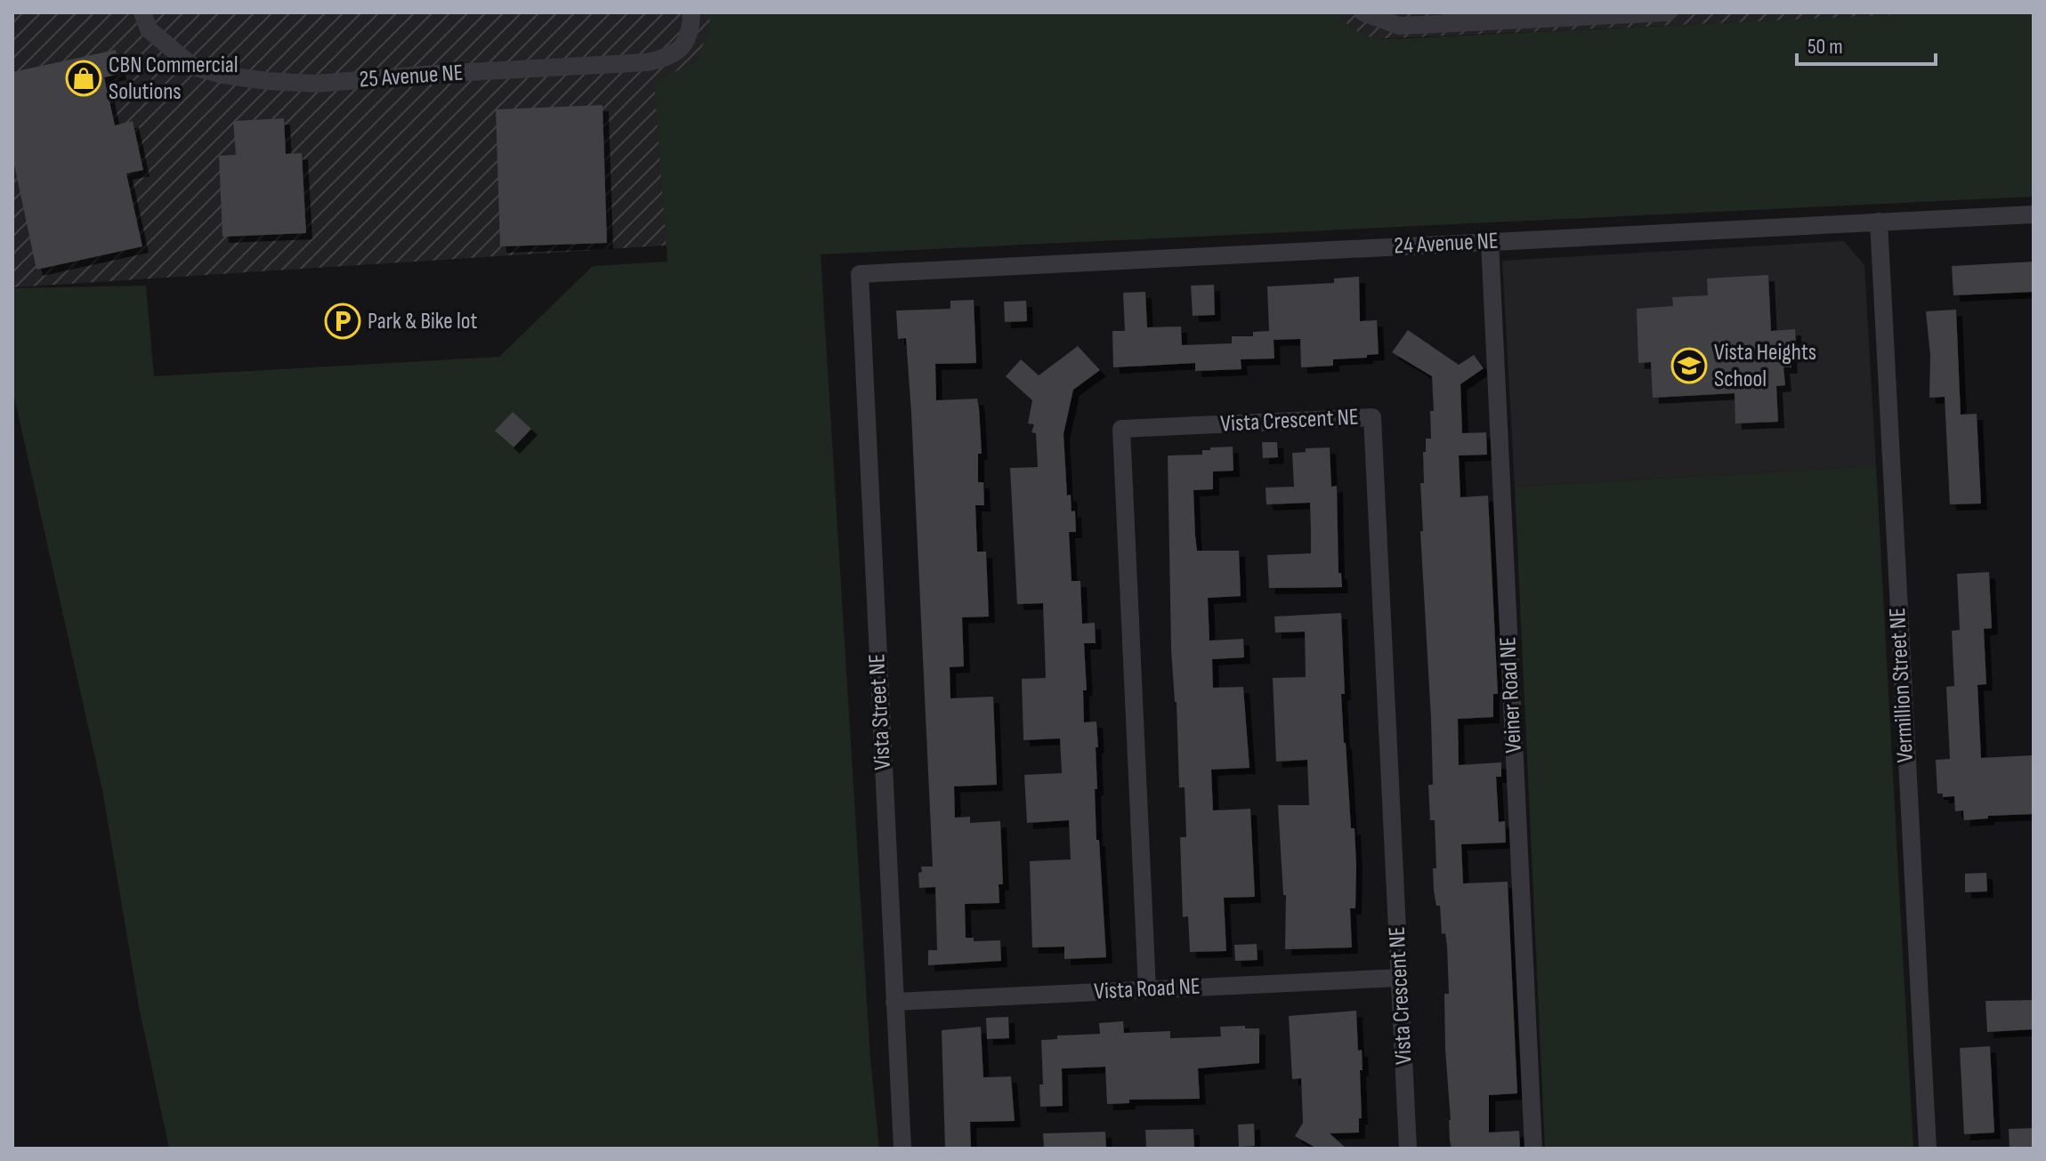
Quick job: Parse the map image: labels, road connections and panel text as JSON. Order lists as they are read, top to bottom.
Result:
{
  "streets": {
    "street": [
      "25 Avenue NE",
      "24 Avenue NE",
      "Vista Crescent NE",
      "Vermillion Street NE",
      "Veiner Road NE",
      "Vista Street NE",
      "Vista Road NE"
    ]
  },
  "crossings": [
    ["24 Avenue NE", "Vermillion Street NE"],
    ["24 Avenue NE", "Veiner Road NE"],
    ["24 Avenue NE", "Vista Street NE"],
    ["Vista Crescent NE", "Vista Road NE"],
    ["Vista Street NE", "Vista Road NE"]
  ],
  "places": {
    "shop": ["CBN Commercial Solutions"],
    "parking": ["Park & Bike lot"],
    "school or university": ["Vista Heights School"]
  },
  "scale_bar": "50 m"
}
